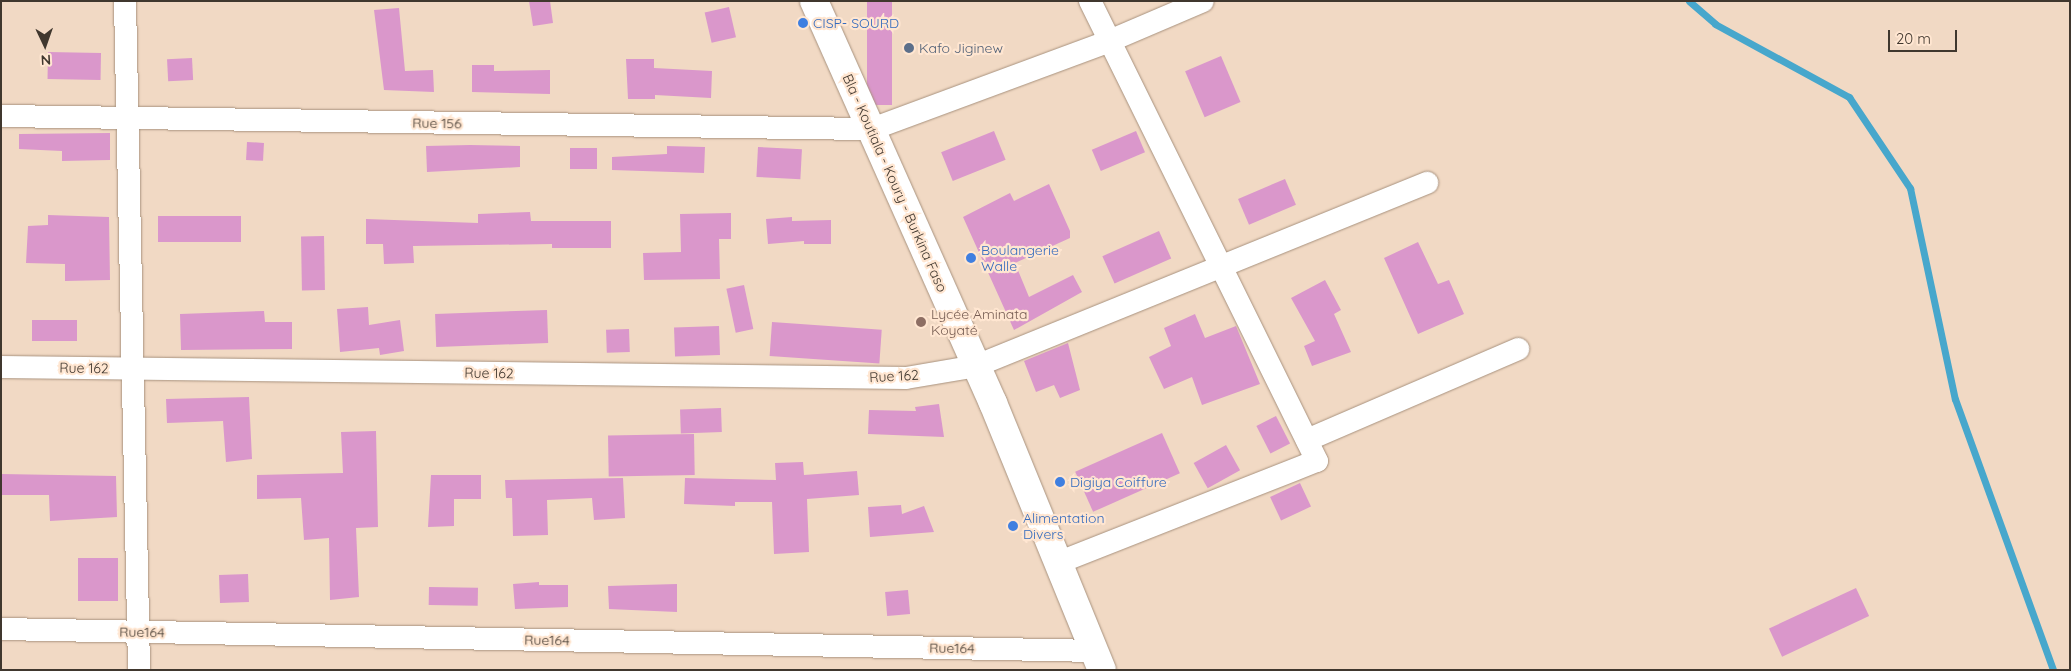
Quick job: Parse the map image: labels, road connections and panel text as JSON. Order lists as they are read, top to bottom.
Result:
{
  "streets": {
    "main road": ["Bla - Koutiala - Koury - Burkina Faso"],
    "street": ["Rue 156", "Rue 162", "Rue164"]
  },
  "crossings": [
    ["Rue 156", "Bla - Koutiala - Koury - Burkina Faso"],
    ["Bla - Koutiala - Koury - Burkina Faso", "Rue 162"],
    ["Bla - Koutiala - Koury - Burkina Faso", "Rue164"]
  ],
  "places": [
    "CISP- SOURD",
    "Kafo Jiginew",
    "Boulangerie Walle",
    "Lycée Aminata Koyaté",
    "Digiya Coiffure",
    "Alimentation Divers"
  ],
  "scale_bar": "20 m",
  "north": "bottom"
}
